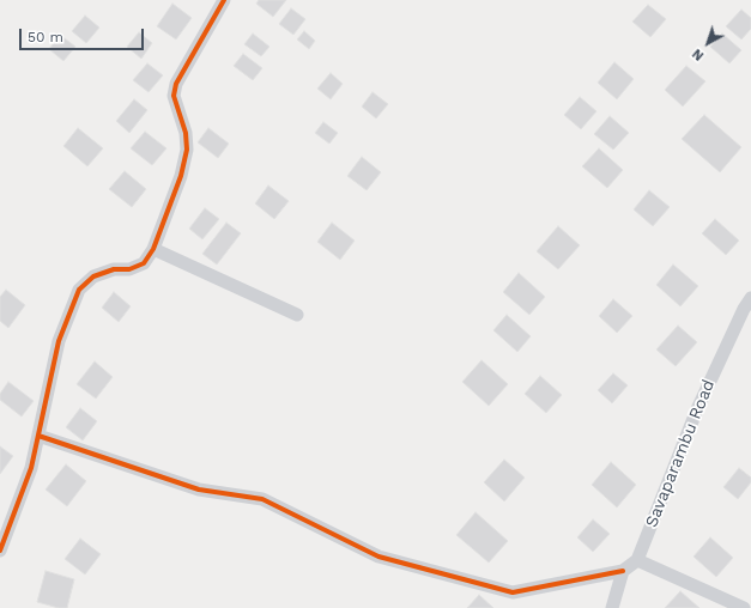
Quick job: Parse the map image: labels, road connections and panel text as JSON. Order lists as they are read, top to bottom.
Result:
{
  "streets": {
    "street": ["Savaparambu Road"]
  },
  "scale_bar": "50 m",
  "north": "bottom left"
}
